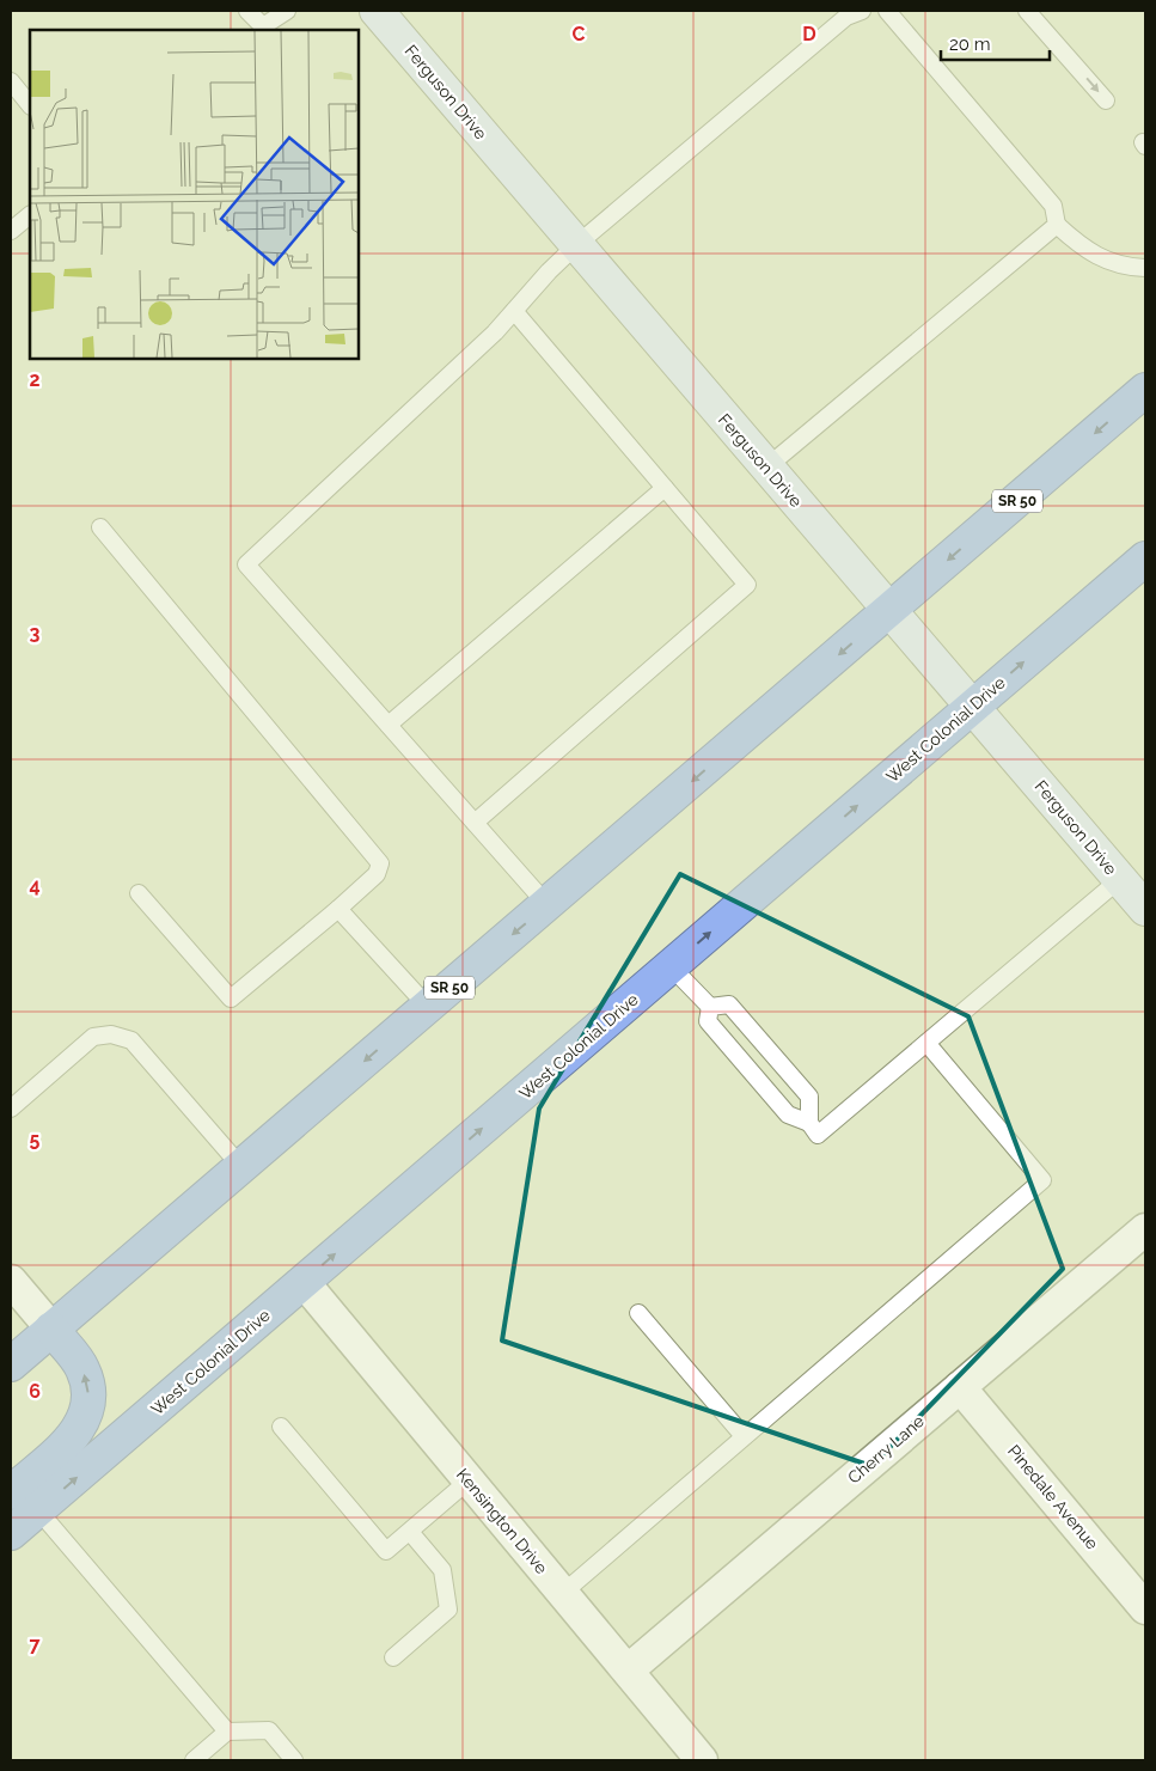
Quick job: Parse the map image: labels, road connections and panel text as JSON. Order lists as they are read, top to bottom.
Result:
{
  "streets": {
    "highway": ["SR 50", "West Colonial Drive"],
    "street": [
      "Ferguson Drive",
      "Cherry Lane",
      "Pinedale Avenue",
      "Kensington Drive"
    ]
  },
  "crossings": [
    ["Ferguson Drive", "SR 50"],
    ["Ferguson Drive", "West Colonial Drive"],
    ["West Colonial Drive", "Kensington Drive"],
    ["Cherry Lane", "Pinedale Avenue"],
    ["Cherry Lane", "Kensington Drive"]
  ],
  "scale_bar": "20 m",
  "grid": {
    "columns": ["C", "D"],
    "rows": [
      "2",
      "3",
      "4",
      "5",
      "6",
      "7"
    ]
  }
}
